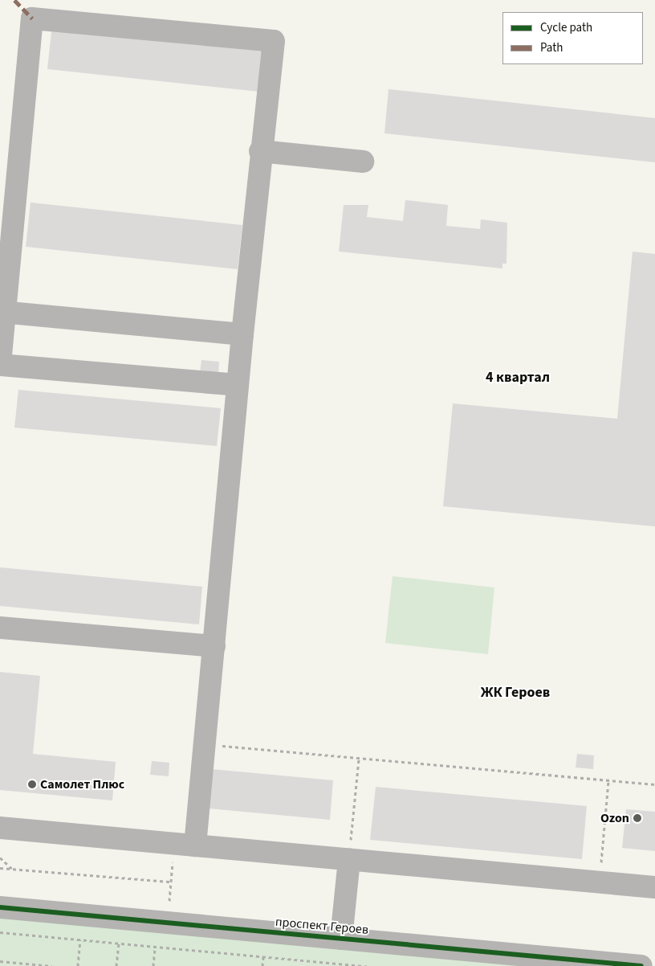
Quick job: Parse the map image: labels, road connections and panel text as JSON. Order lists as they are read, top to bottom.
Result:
{
  "streets": {
    "street": ["проспект Героев"]
  },
  "districts": ["4 квартал", "ЖК Героев"],
  "places": ["Самолет Плюс", "Ozon"],
  "legend": ["Cycle path", "Path"]
}
